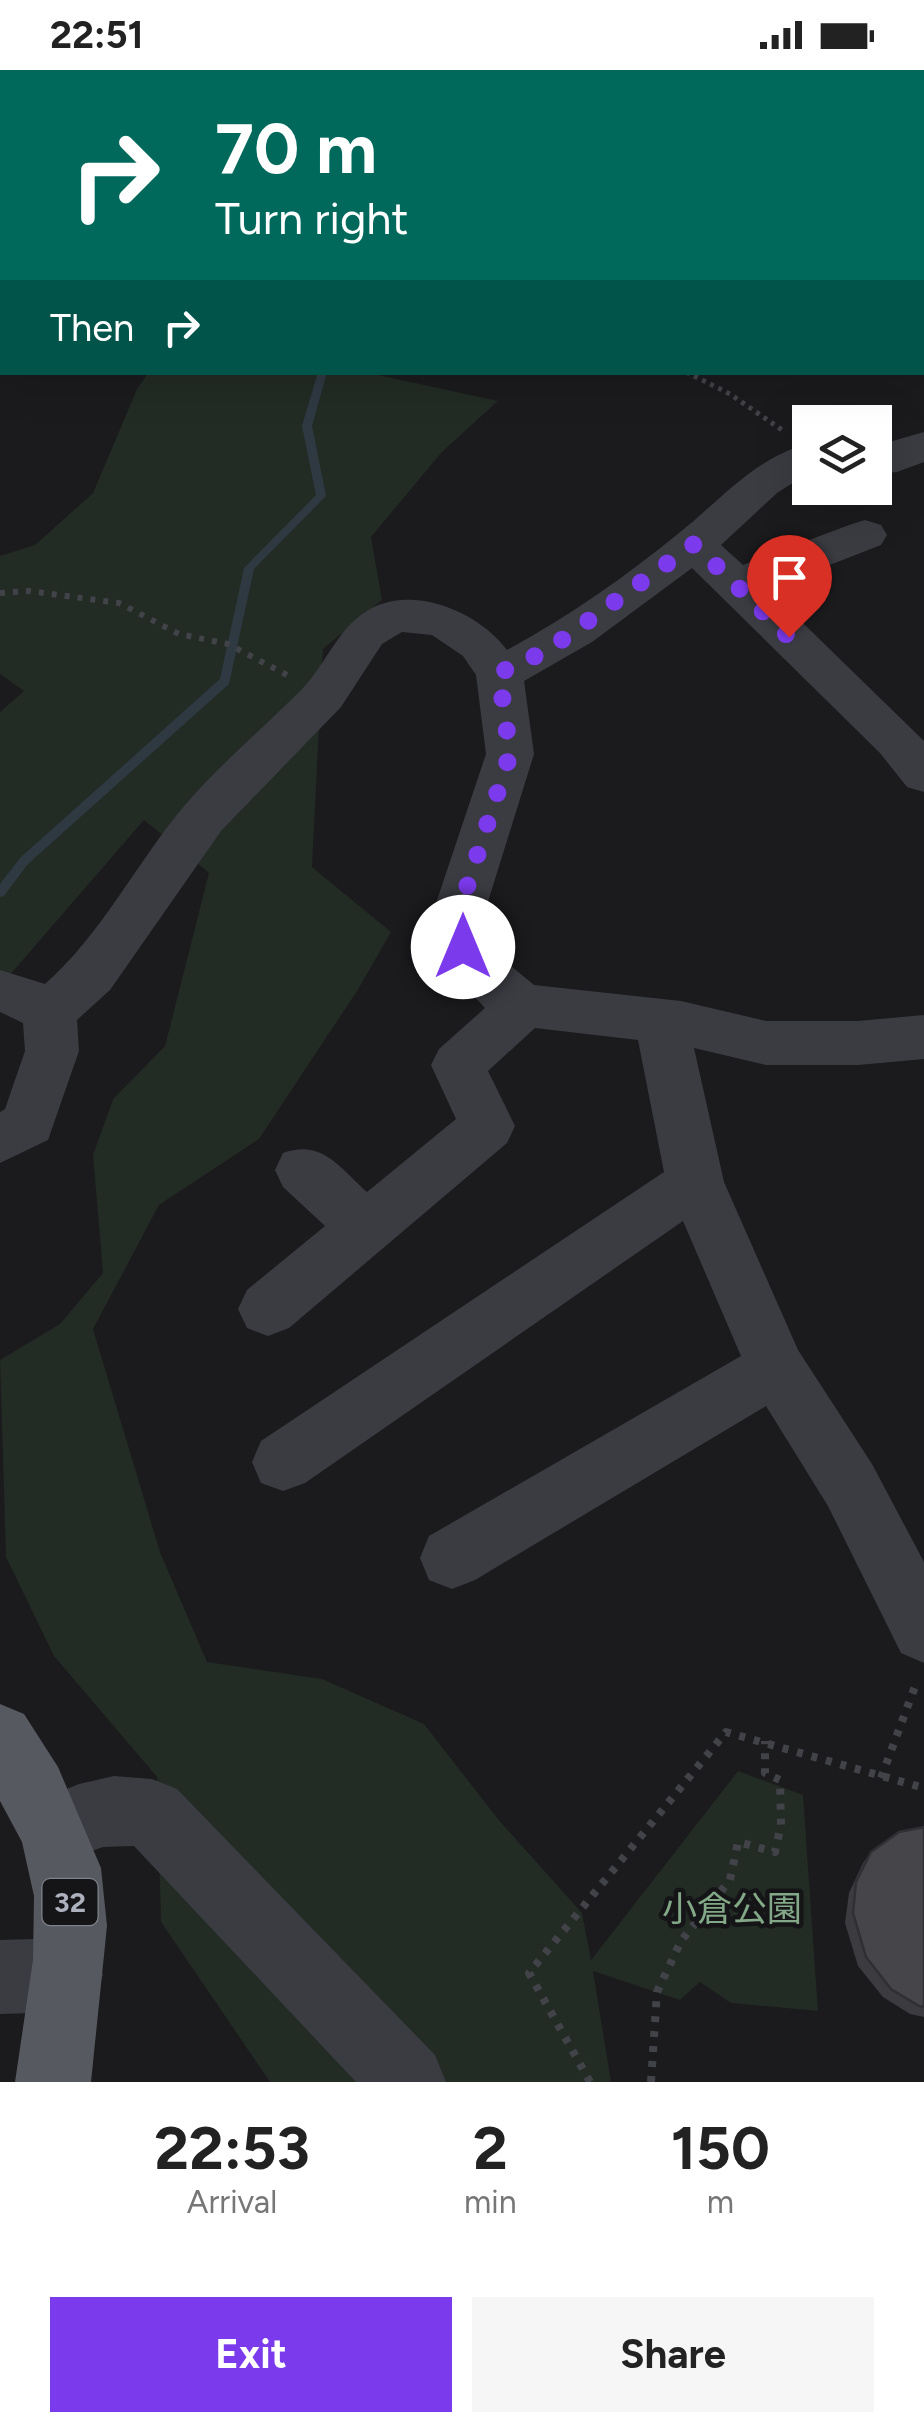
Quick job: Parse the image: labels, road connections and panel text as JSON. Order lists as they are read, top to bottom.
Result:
{
  "streets": {
    "main road": ["32"]
  },
  "parks": ["小倉公園"],
  "page": {
    "status": "22:51",
    "turn": ["70 m", "Turn right"],
    "then": "Then",
    "eta": [
      "22:53",
      "Arrival",
      "2",
      "min",
      "150",
      "m"
    ],
    "buttons": ["Exit", "Share"]
  }
}
